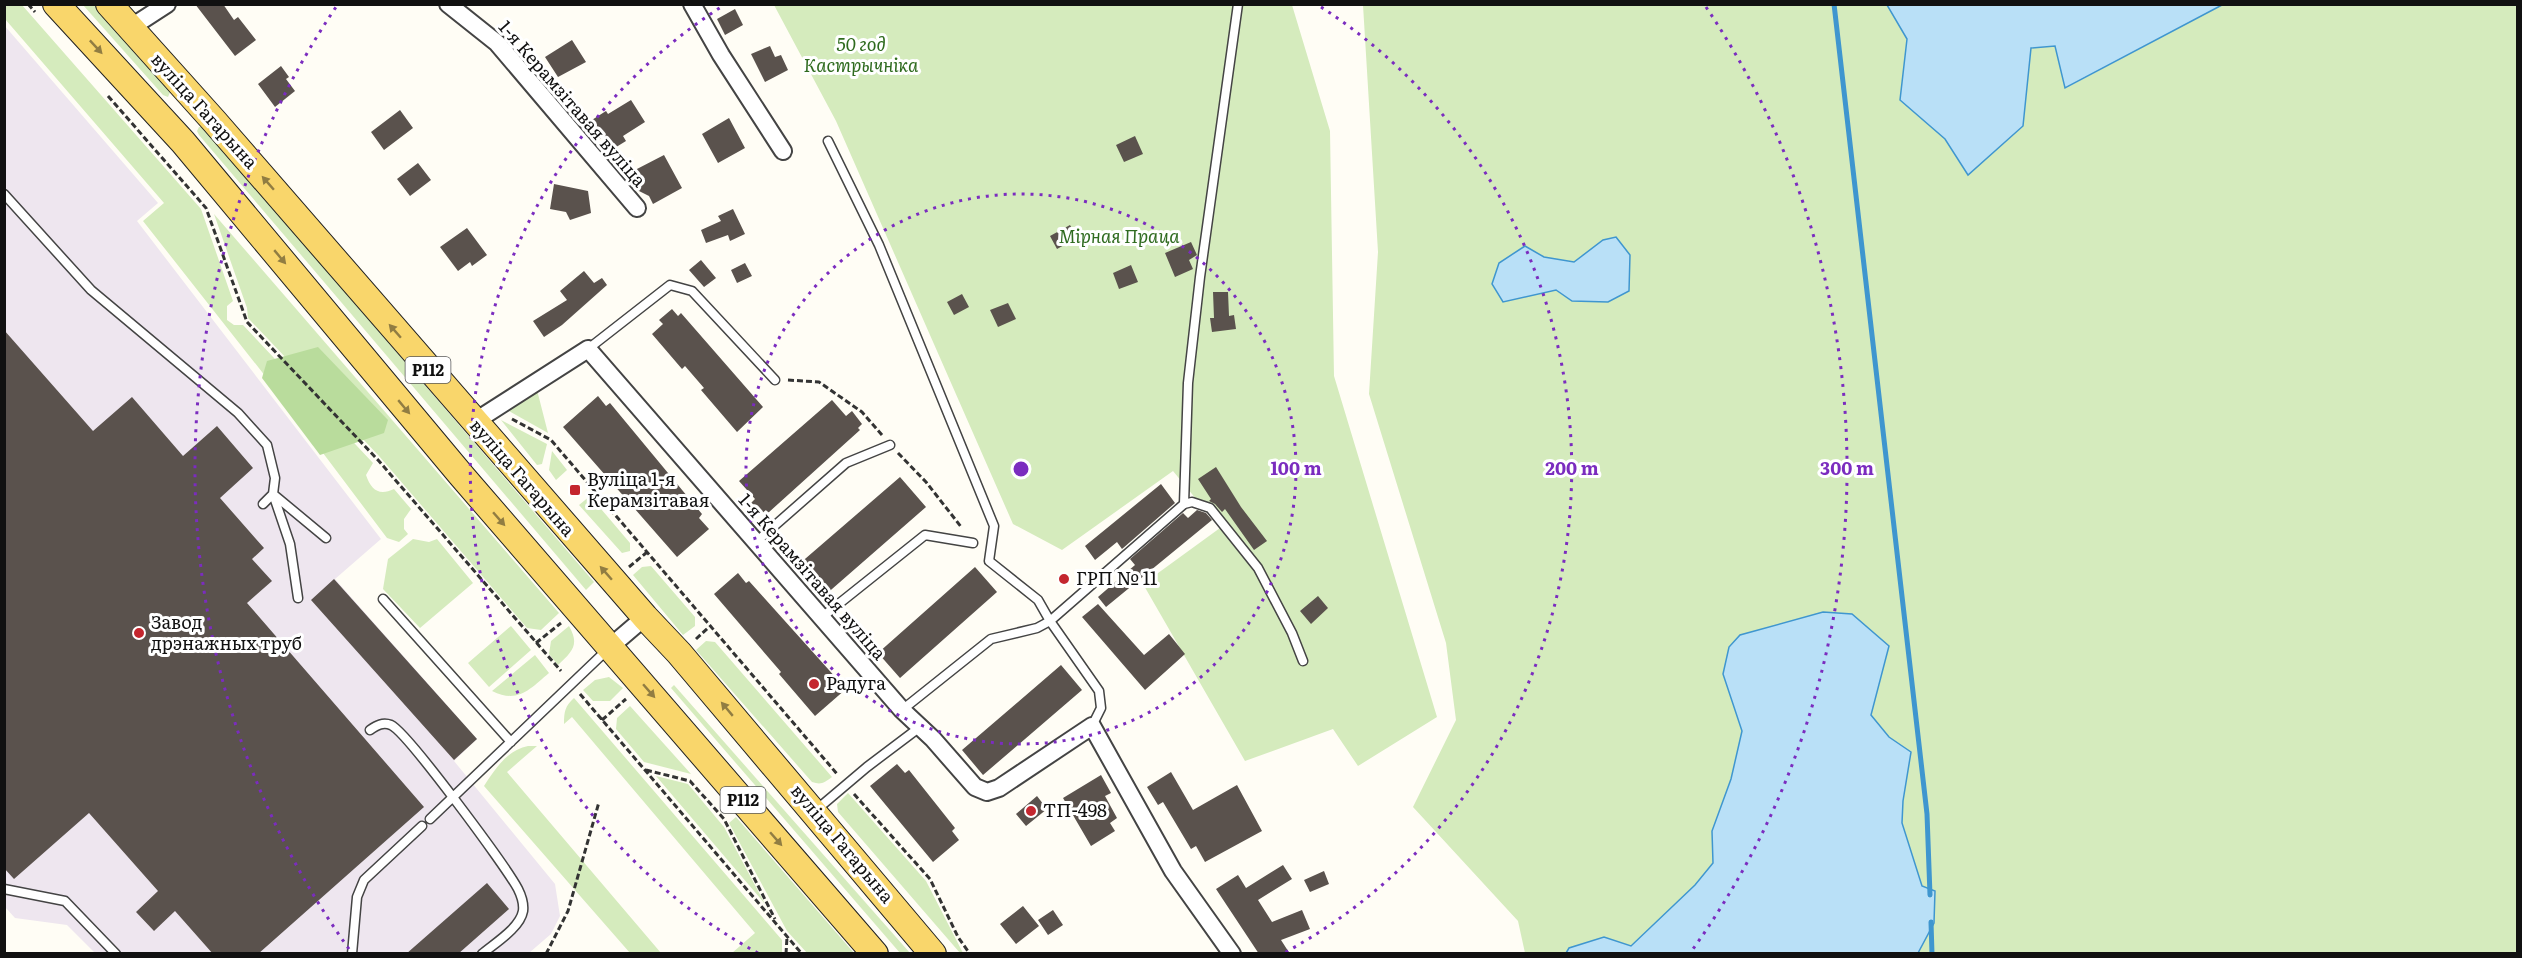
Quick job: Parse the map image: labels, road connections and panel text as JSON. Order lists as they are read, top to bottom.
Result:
{
  "streets": {
    "main road": ["вуліца Гагарына", "Р112"],
    "street": ["1-я Керамзітавая вуліца"]
  },
  "parks": ["50 год Кастрычніка", "Мірная Праца"],
  "places": {
    "transit": ["Вуліца 1-я Керамзітавая"],
    "other": [
      "ГРП № 11",
      "Завод дрэнажных труб",
      "Радуга",
      "ТП-498"
    ]
  },
  "rings": ["100 m", "200 m", "300 m"]
}
